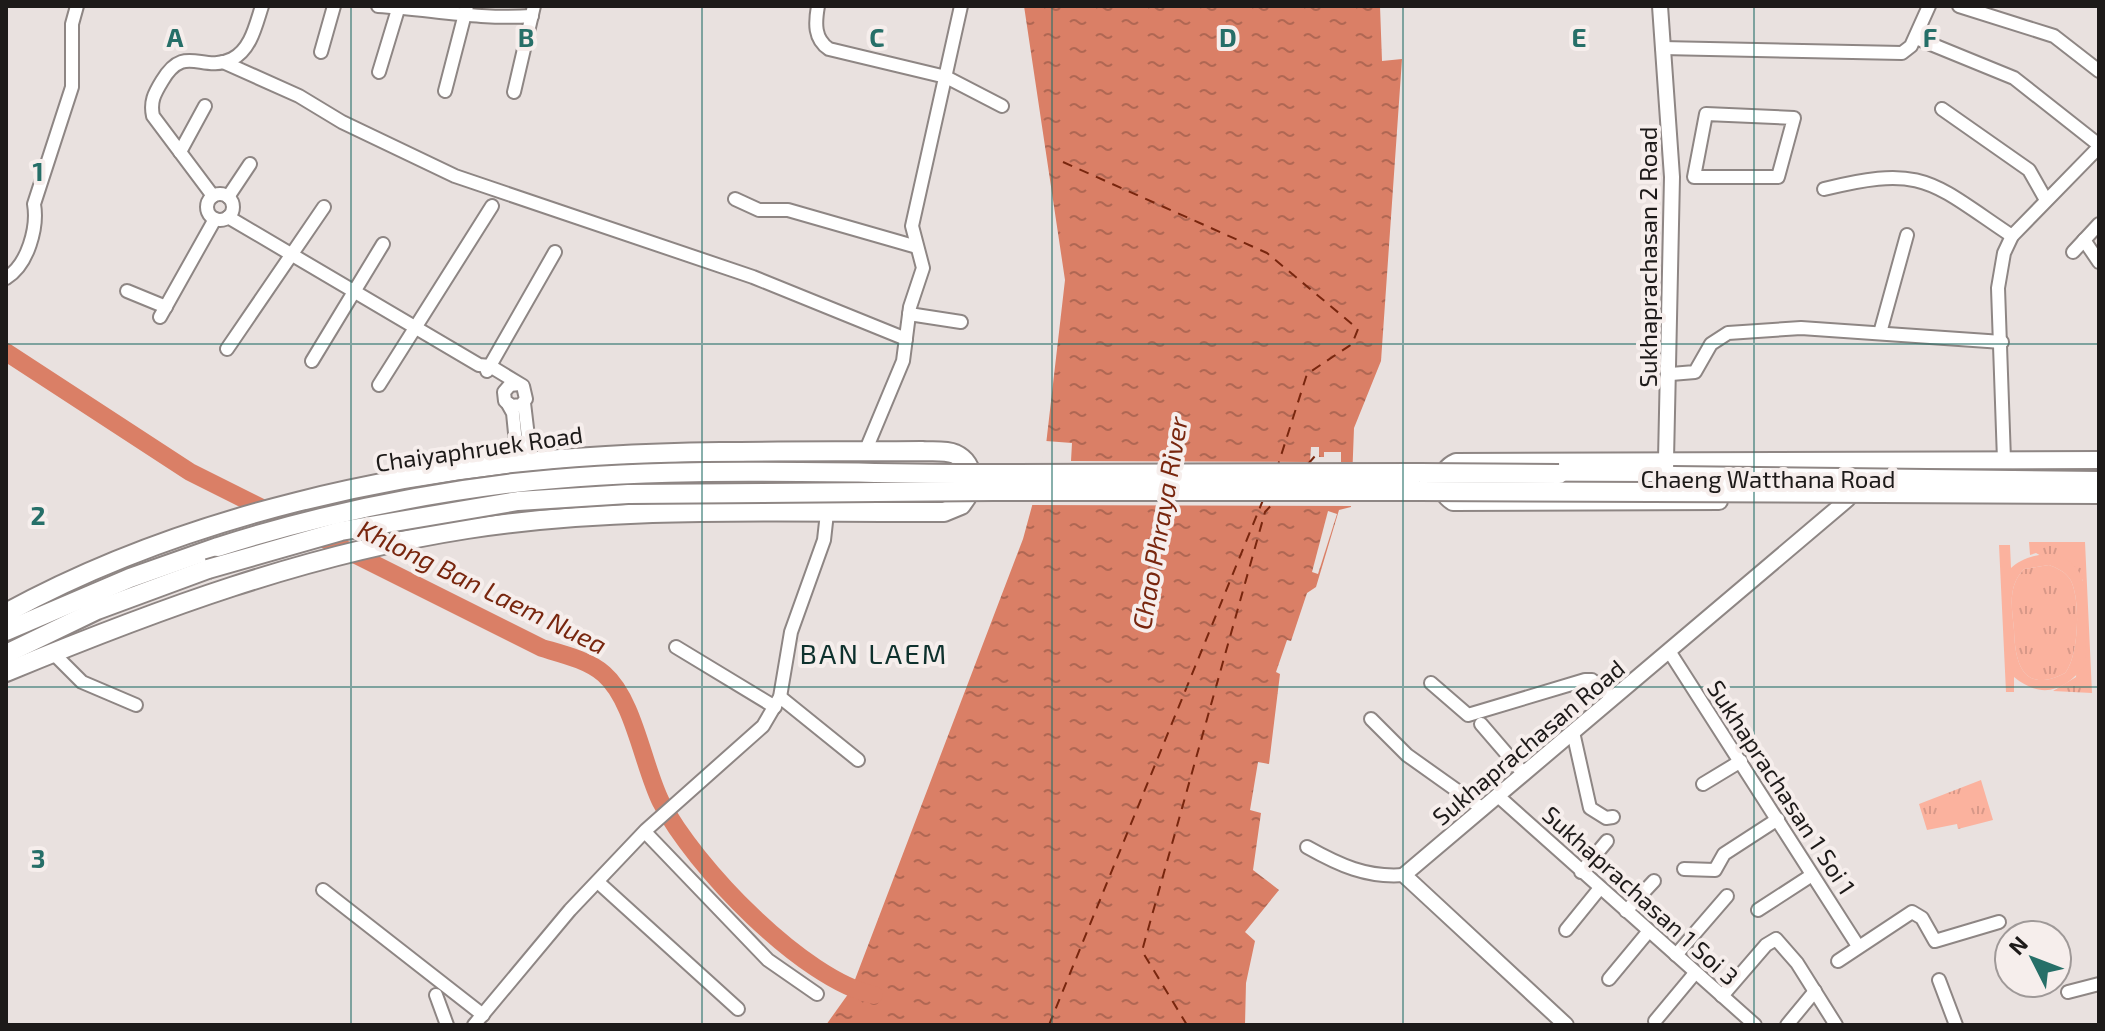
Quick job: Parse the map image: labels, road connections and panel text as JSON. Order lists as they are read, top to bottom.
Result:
{
  "streets": {
    "main road": ["Chaiyaphruek Road", "Chaeng Watthana Road"],
    "street": [
      "Sukhaprachasan 2 Road",
      "Sukhaprachasan Road",
      "Sukhaprachasan 1 Soi 1",
      "Sukhaprachasan 1 Soi 3"
    ]
  },
  "crossings": [
    ["Sukhaprachasan 2 Road", "Chaeng Watthana Road"],
    ["Chaiyaphruek Road", "Chaeng Watthana Road"],
    ["Chaeng Watthana Road", "Sukhaprachasan Road"],
    ["Sukhaprachasan Road", "Sukhaprachasan 1 Soi 1"],
    ["Sukhaprachasan Road", "Sukhaprachasan 1 Soi 3"]
  ],
  "districts": ["BAN LAEM"],
  "water": ["Chao Phraya River", "Khlong Ban Laem Nuea"],
  "north": "top left",
  "grid": {
    "columns": [
      "A",
      "B",
      "C",
      "D",
      "E",
      "F"
    ],
    "rows": ["1", "2", "3"]
  }
}
